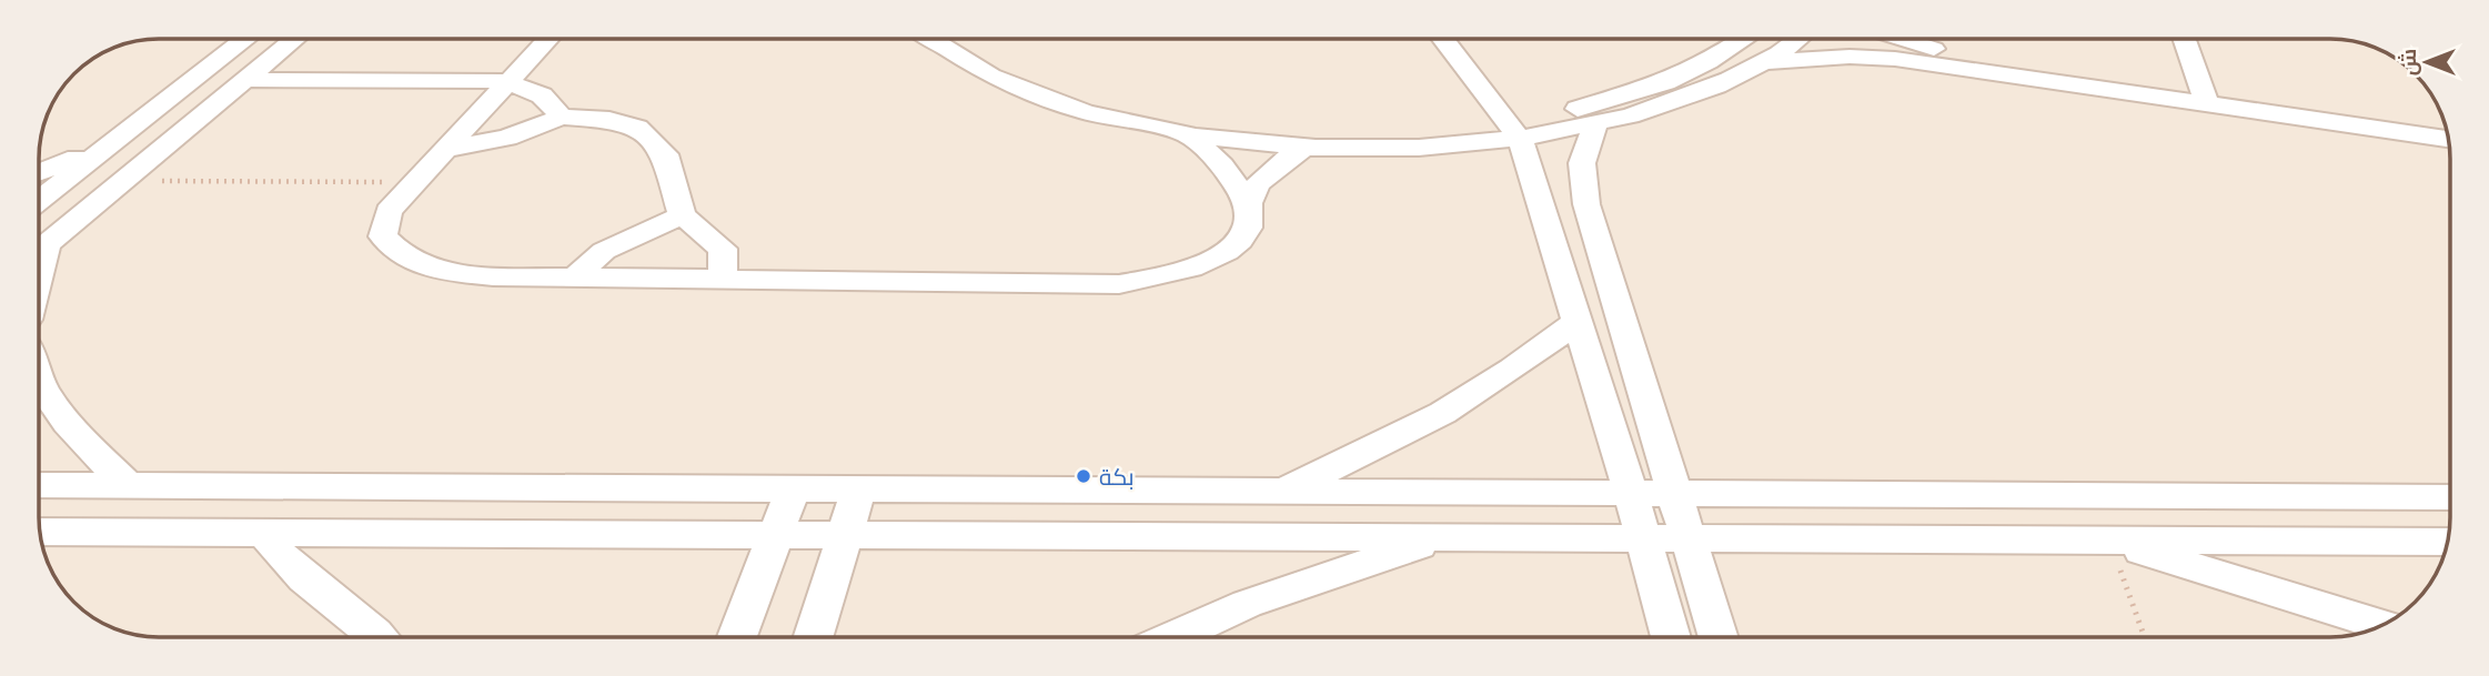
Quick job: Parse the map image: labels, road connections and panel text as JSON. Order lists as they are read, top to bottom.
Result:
{
  "places": ["بكة"],
  "north": "left"
}
